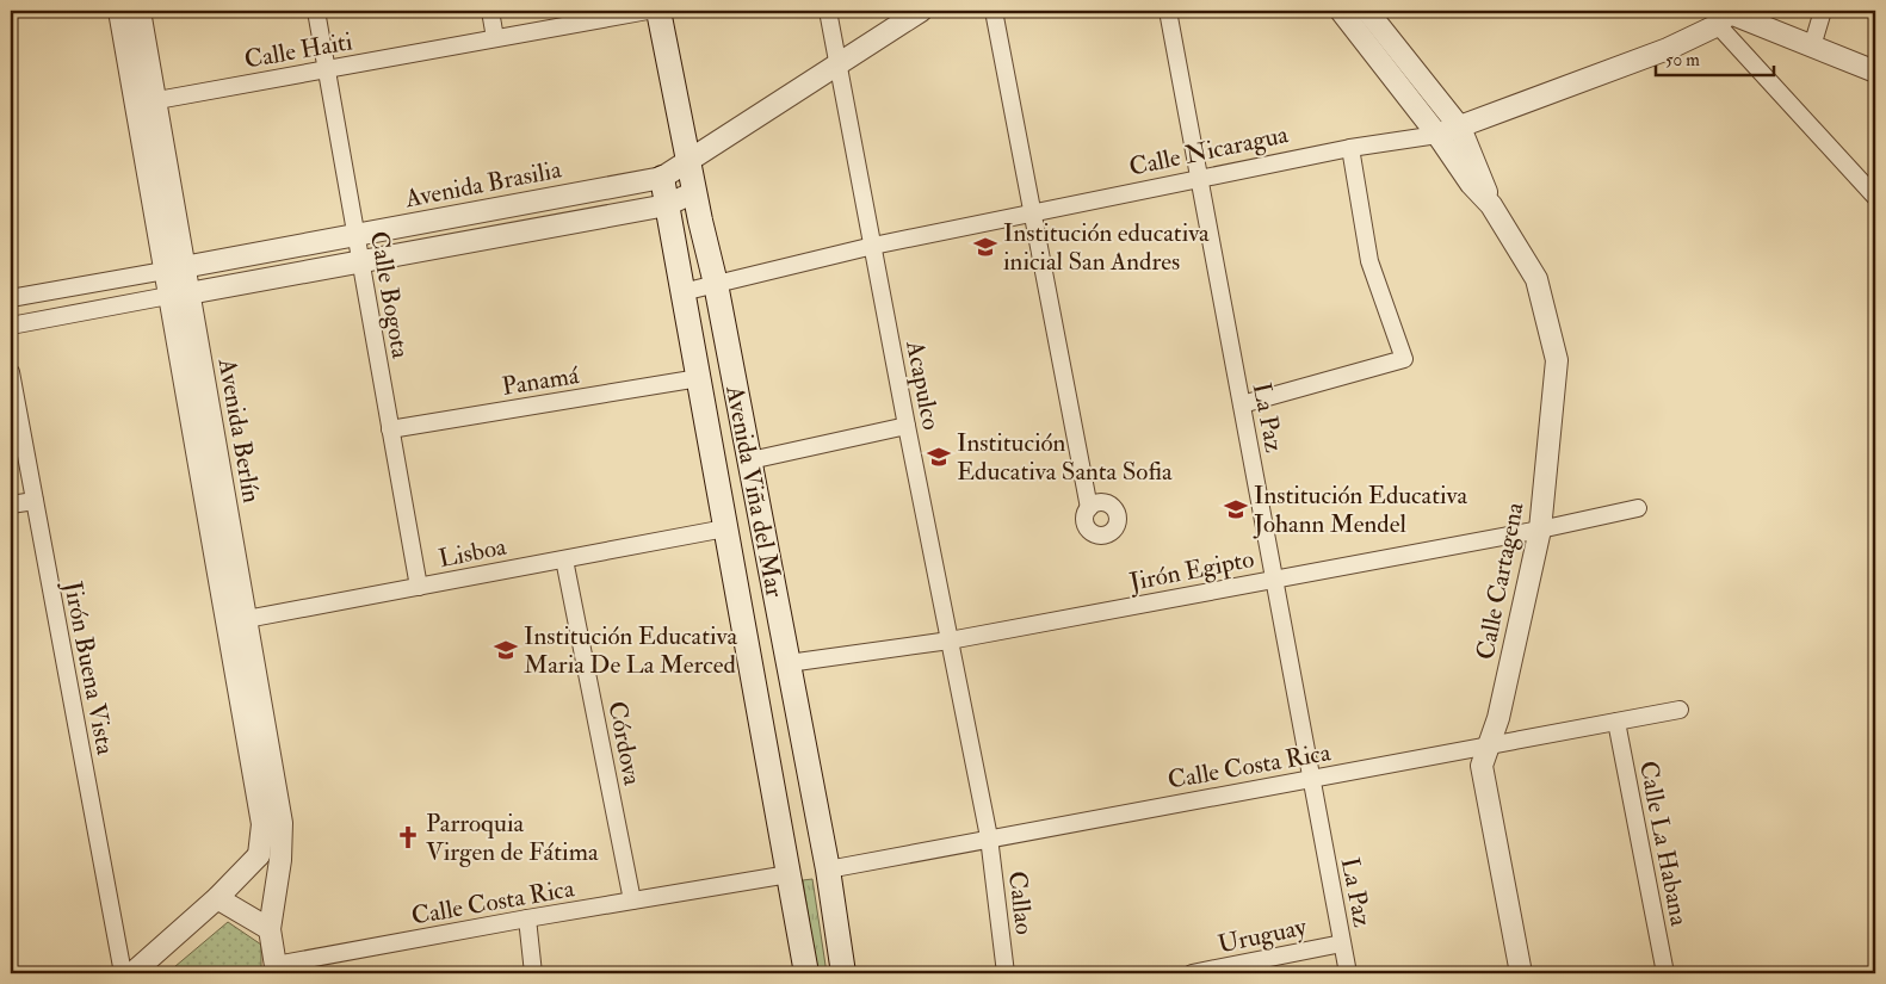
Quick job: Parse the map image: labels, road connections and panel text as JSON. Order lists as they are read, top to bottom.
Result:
{
  "streets": {
    "main road": ["Avenida Viña del Mar"],
    "street": [
      "Calle Haiti",
      "Calle Nicaragua",
      "Avenida Brasilia",
      "Calle Bogota",
      "Panamá",
      "Acapulco",
      "La Paz",
      "Avenida Berlín",
      "Lisboa",
      "Jirón Egipto",
      "Calle Cartagena",
      "Jirón Buena Vista",
      "Córdova",
      "Calle Costa Rica",
      "Calle La Habana",
      "Callao",
      "Uruguay"
    ]
  },
  "crossings": [
    ["Calle Haiti", "Calle Bogota"],
    ["Calle Haiti", "Avenida Berlín"],
    ["Calle Nicaragua", "Acapulco"],
    ["Calle Nicaragua", "La Paz"],
    ["Calle Nicaragua", "Avenida Viña del Mar"],
    ["Calle Nicaragua", "Calle Cartagena"],
    ["Avenida Brasilia", "Calle Bogota"],
    ["Avenida Brasilia", "Acapulco"],
    ["Avenida Brasilia", "Avenida Berlín"],
    ["Avenida Brasilia", "Avenida Viña del Mar"],
    ["Calle Bogota", "Panamá"],
    ["Calle Bogota", "Lisboa"],
    ["Panamá", "Avenida Viña del Mar"],
    ["Acapulco", "Jirón Egipto"],
    ["Acapulco", "Calle Costa Rica"],
    ["Acapulco", "Callao"],
    ["La Paz", "Jirón Egipto"],
    ["La Paz", "Calle Costa Rica"],
    ["La Paz", "Uruguay"],
    ["Avenida Berlín", "Lisboa"],
    ["Avenida Berlín", "Calle Costa Rica"],
    ["Avenida Viña del Mar", "Lisboa"],
    ["Avenida Viña del Mar", "Jirón Egipto"],
    ["Avenida Viña del Mar", "Calle Costa Rica"],
    ["Lisboa", "Córdova"],
    ["Jirón Egipto", "Calle Cartagena"],
    ["Calle Cartagena", "Calle Costa Rica"],
    ["Córdova", "Calle Costa Rica"],
    ["Calle Costa Rica", "Calle La Habana"],
    ["Calle Costa Rica", "Callao"]
  ],
  "places": {
    "school or university": [
      "Institución educativa inicial San Andres",
      "Institución Educativa Santa Sofia",
      "Institución Educativa Johann Mendel",
      "Institución Educativa Maria De La Merced"
    ],
    "church": ["Parroquia Virgen de Fátima"]
  },
  "scale_bar": "50 m"
}
